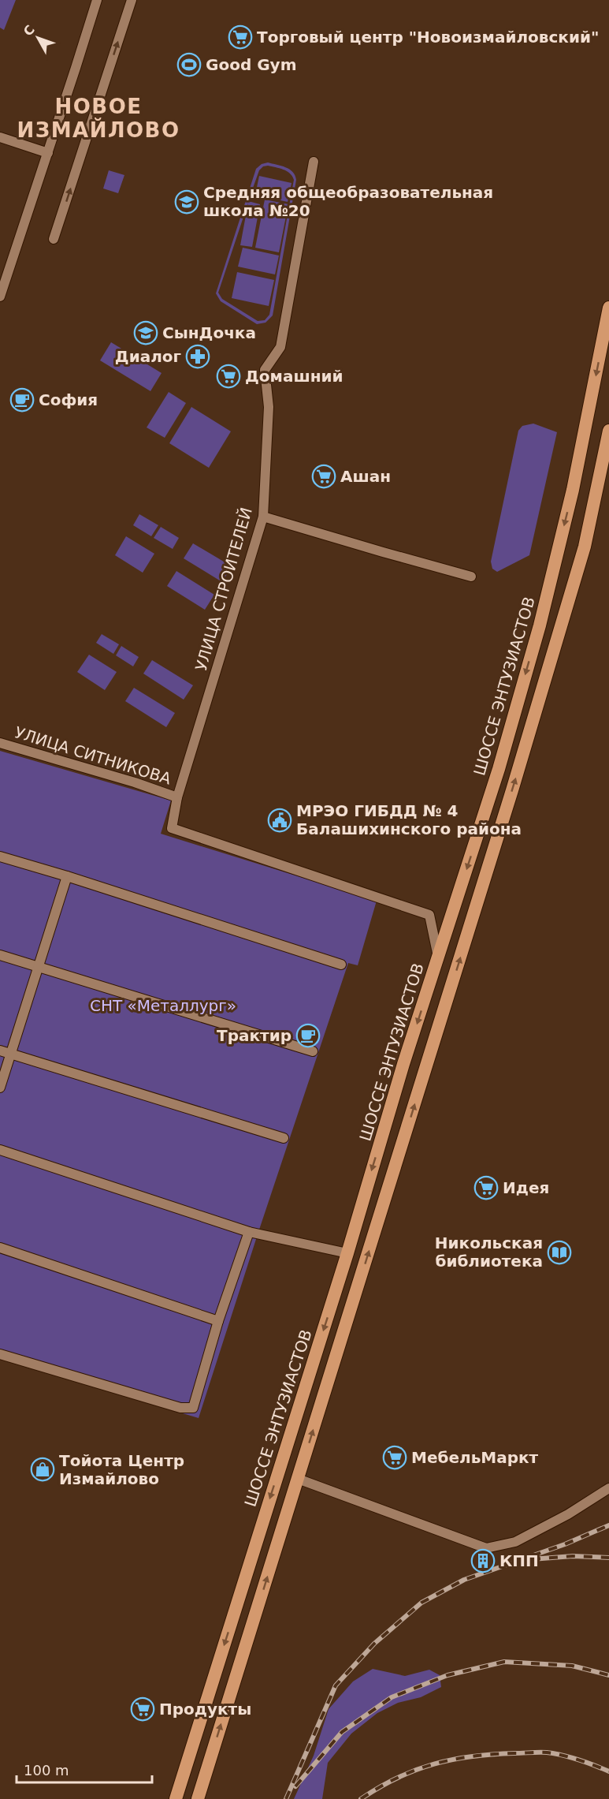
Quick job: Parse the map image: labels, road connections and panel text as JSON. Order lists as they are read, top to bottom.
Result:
{
  "streets": {
    "highway": ["ШОССЕ ЭНТУЗИАСТОВ"],
    "street": ["УЛИЦА СТРОИТЕЛЕЙ", "УЛИЦА СИТНИКОВА"]
  },
  "crossings": [
    ["УЛИЦА СТРОИТЕЛЕЙ", "ШОССЕ ЭНТУЗИАСТОВ"],
    ["УЛИЦА СТРОИТЕЛЕЙ", "УЛИЦА СИТНИКОВА"]
  ],
  "districts": ["НОВОЕ ИЗМАЙЛОВО"],
  "parks": ["СНТ «Металлург»"],
  "places": {
    "supermarket": [
      "Торговый центр \"Новоизмайловский\"",
      "Домашний",
      "Ашан",
      "Идея",
      "МебельМаркт",
      "Продукты"
    ],
    "sports": ["Good Gym"],
    "school or university": ["Средняя общеобразовательная школа №20", "СынДочка"],
    "pharmacy": ["Диалог"],
    "cafe": ["София", "Трактир"],
    "public building": ["МРЭО ГИБДД № 4 Балашихинского района"],
    "library": ["Никольская библиотека"],
    "shop": ["Тойота Центр Измайлово"],
    "building": ["КПП"]
  },
  "scale_bar": "100 m",
  "north": "top left"
}
